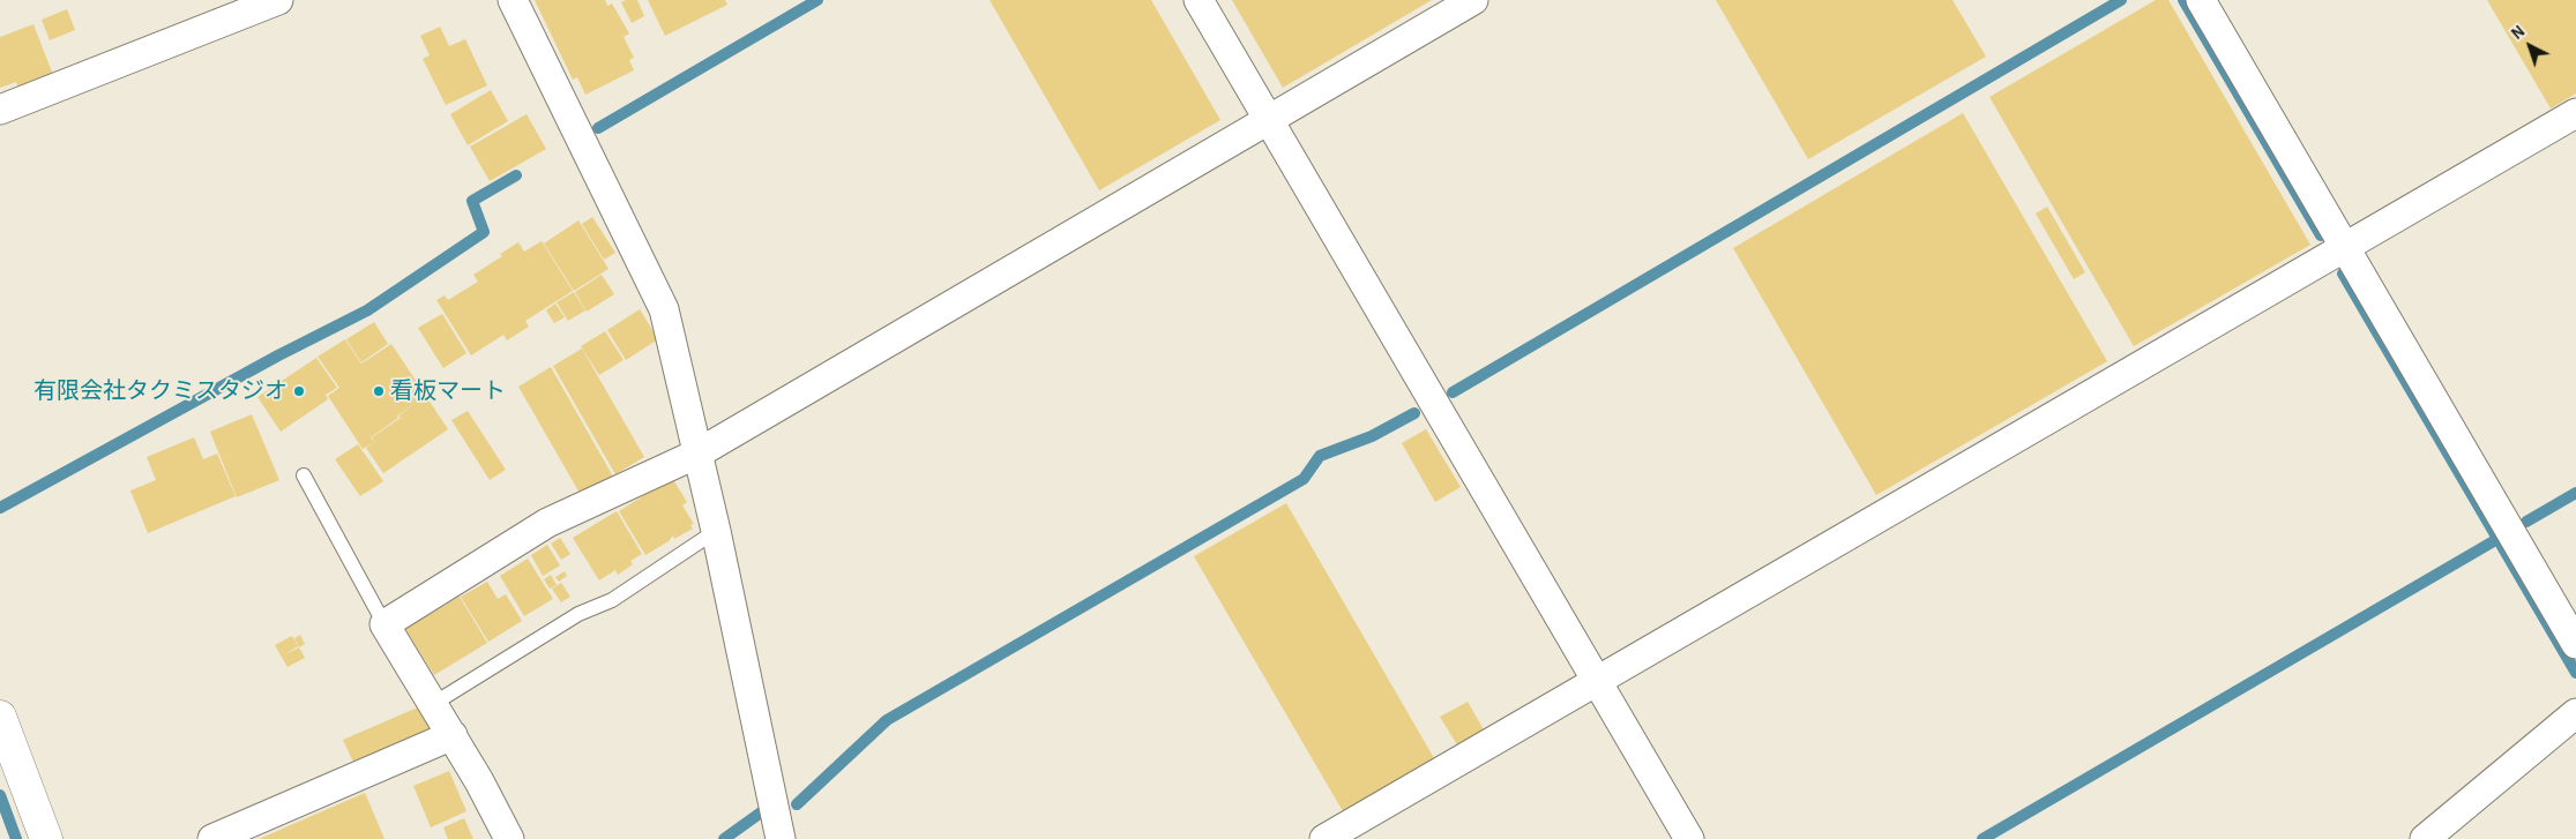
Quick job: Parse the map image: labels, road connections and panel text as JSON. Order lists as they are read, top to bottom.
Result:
{
  "places": ["有限会社タクミスタジオ", "看板マート"],
  "north": "top left"
}
